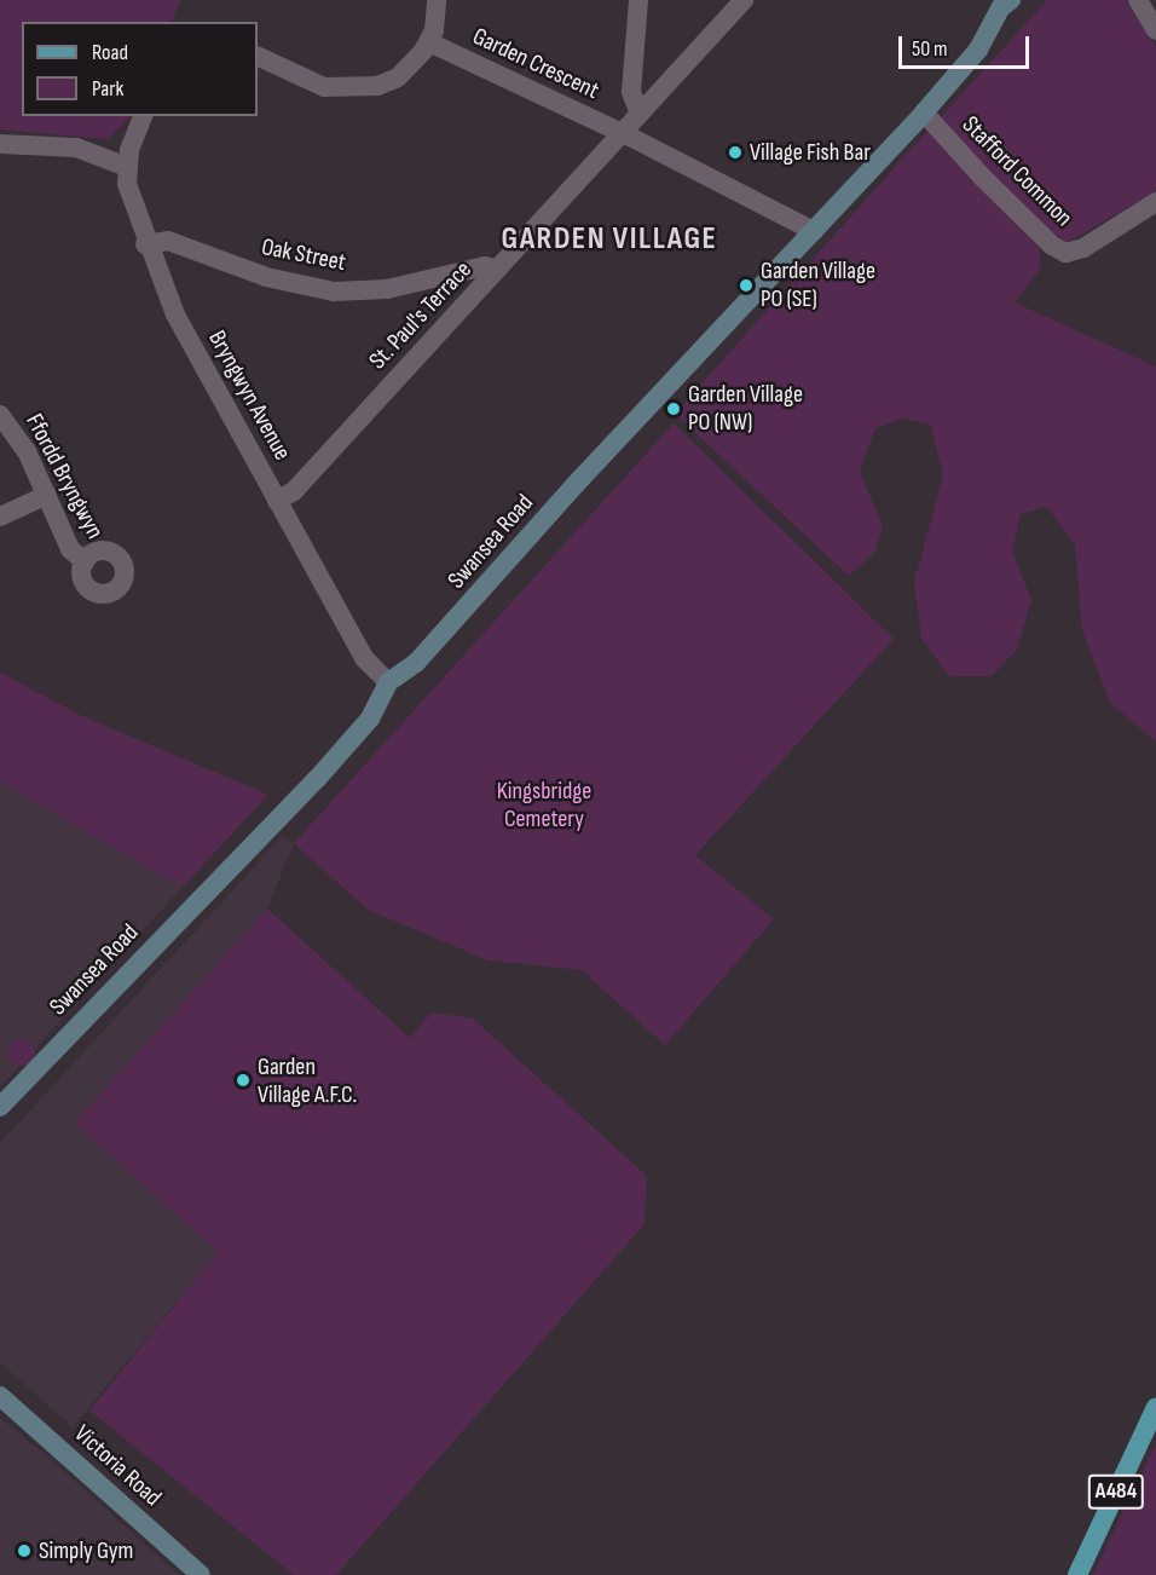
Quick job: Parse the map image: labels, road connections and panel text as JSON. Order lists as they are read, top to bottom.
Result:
{
  "streets": {
    "main road": ["Swansea Road", "Victoria Road", "A484"],
    "street": [
      "Garden Crescent",
      "Stafford Common",
      "Oak Street",
      "St. Paul's Terrace",
      "Bryngwyn Avenue",
      "Ffordd Bryngwyn"
    ]
  },
  "crossings": [
    ["Garden Crescent", "St. Paul's Terrace"],
    ["Garden Crescent", "Swansea Road"],
    ["Stafford Common", "Swansea Road"],
    ["Oak Street", "St. Paul's Terrace"],
    ["Oak Street", "Bryngwyn Avenue"],
    ["St. Paul's Terrace", "Bryngwyn Avenue"],
    ["Bryngwyn Avenue", "Swansea Road"]
  ],
  "districts": ["GARDEN VILLAGE"],
  "parks": ["Kingsbridge Cemetery"],
  "places": [
    "Village Fish Bar",
    "Garden Village PO (SE)",
    "Garden Village PO (NW)",
    "Garden Village A.F.C.",
    "Simply Gym"
  ],
  "legend": ["Road", "Park"],
  "scale_bar": "50 m"
}
